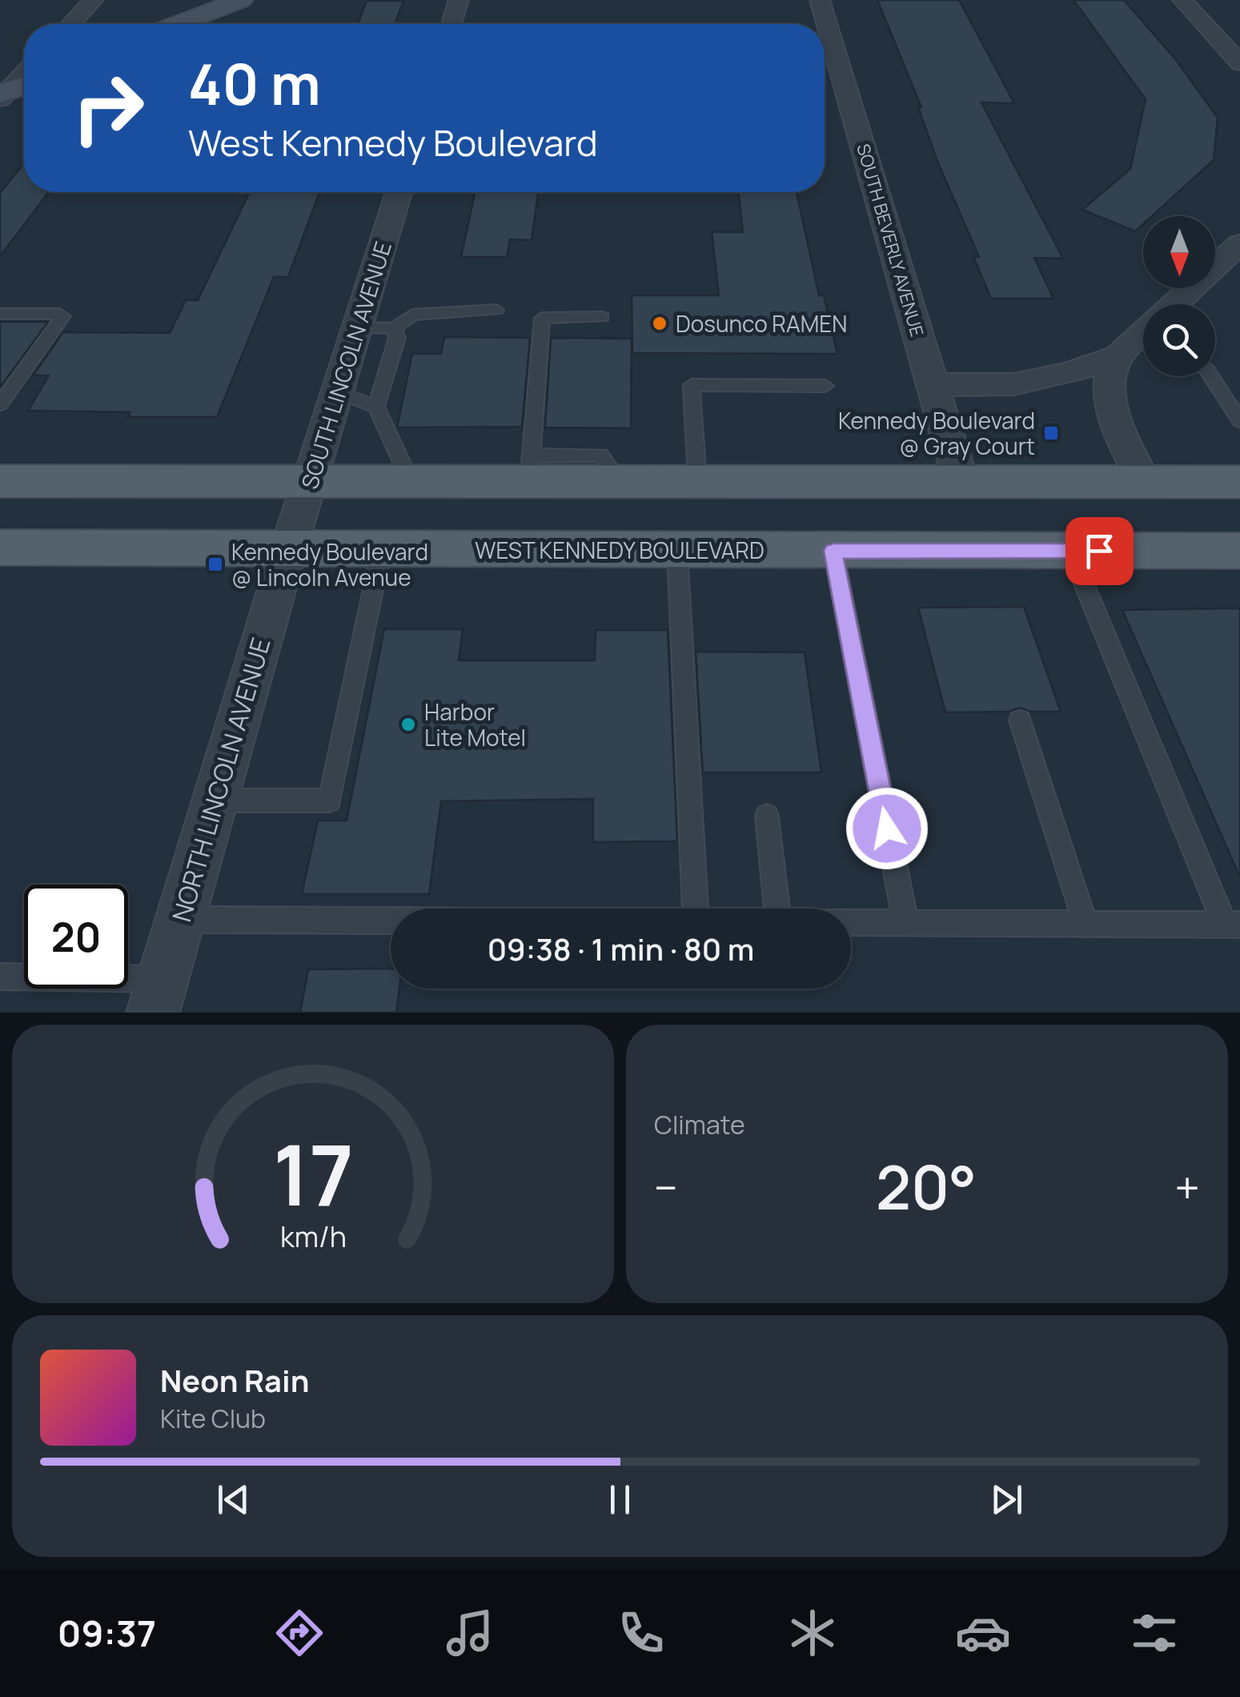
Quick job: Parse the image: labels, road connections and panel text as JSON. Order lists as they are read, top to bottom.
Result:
{
  "streets": {
    "main road": ["WEST KENNEDY BOULEVARD"],
    "street": ["SOUTH BEVERLY AVENUE", "SOUTH LINCOLN AVENUE", "NORTH LINCOLN AVENUE"]
  },
  "crossings": [
    ["SOUTH LINCOLN AVENUE", "WEST KENNEDY BOULEVARD"],
    ["SOUTH LINCOLN AVENUE", "NORTH LINCOLN AVENUE"],
    ["WEST KENNEDY BOULEVARD", "NORTH LINCOLN AVENUE"]
  ],
  "places": {
    "other": ["Dosunco RAMEN", "Harbor Lite Motel"],
    "transit": ["Kennedy Boulevard @ Gray Court", "Kennedy Boulevard @ Lincoln Avenue"]
  },
  "north": "bottom",
  "page": {
    "turn": ["40 m", "West Kennedy Boulevard"],
    "limit": "20",
    "trip": "09:38 · 1 min · 80 m",
    "tile": "Climate",
    "heat": ["−", "20°", "+"],
    "song": ["Neon Rain", "Kite Club"],
    "tabs": "09:37",
    "gauge": ["17", "km/h"]
  }
}
